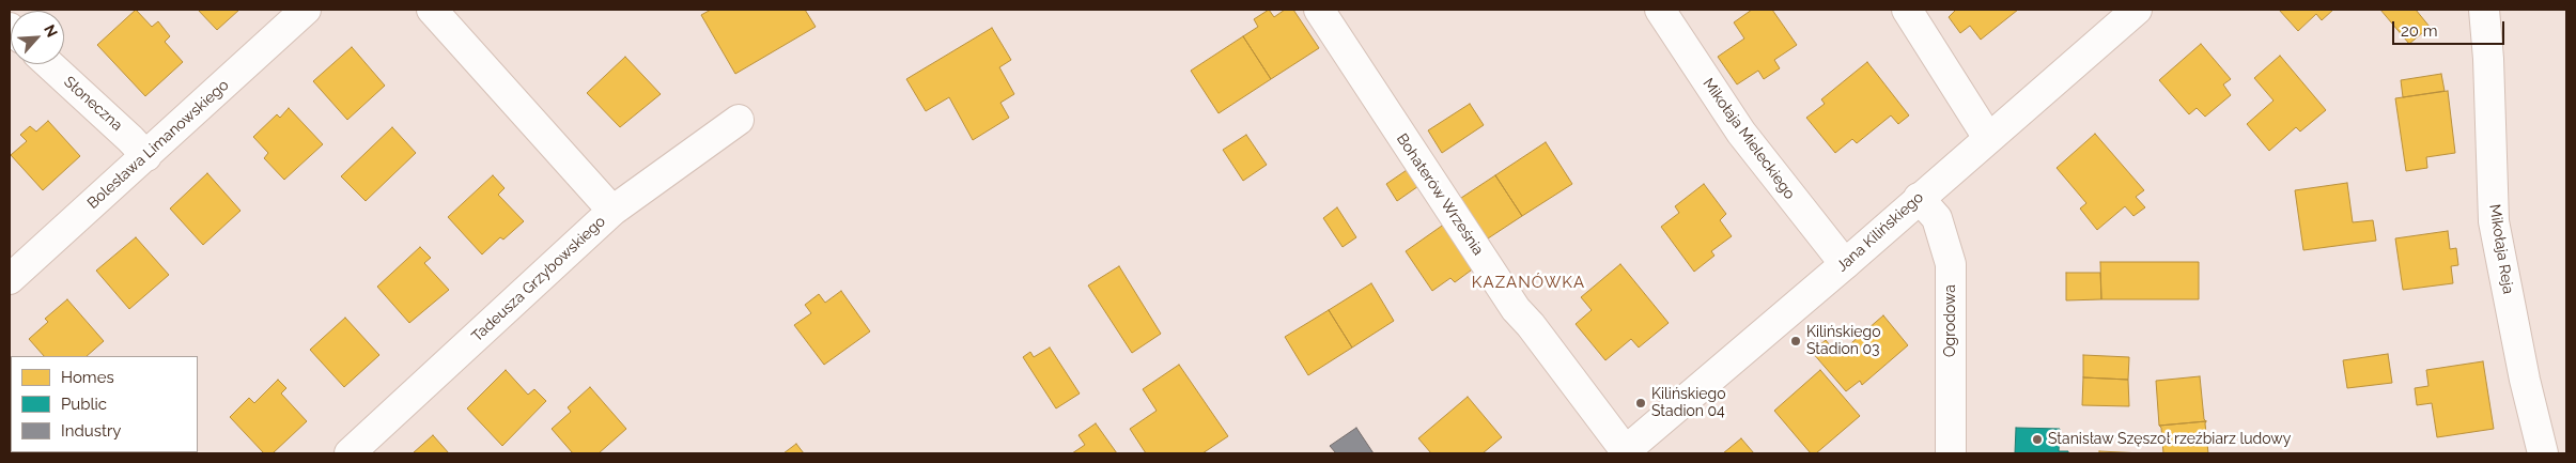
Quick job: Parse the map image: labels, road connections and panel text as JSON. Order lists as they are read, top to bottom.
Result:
{
  "streets": {
    "street": [
      "Słoneczna",
      "Mikołaja Mieleckiego",
      "Bolesława Limanowskiego",
      "Bohaterów Września",
      "Jana Kilińskiego",
      "Mikołaja Reja",
      "Tadeusza Grzybowskiego",
      "Ogrodowa"
    ]
  },
  "crossings": [
    ["Słoneczna", "Bolesława Limanowskiego"],
    ["Mikołaja Mieleckiego", "Jana Kilińskiego"],
    ["Bohaterów Września", "Jana Kilińskiego"],
    ["Jana Kilińskiego", "Ogrodowa"]
  ],
  "districts": ["KAZANÓWKA"],
  "places": ["Kilińskiego Stadion 03", "Kilińskiego Stadion 04", "Stanisław Szęszoł rzeźbiarz ludowy"],
  "legend": ["Homes", "Public", "Industry"],
  "scale_bar": "20 m",
  "north": "top right"
}
